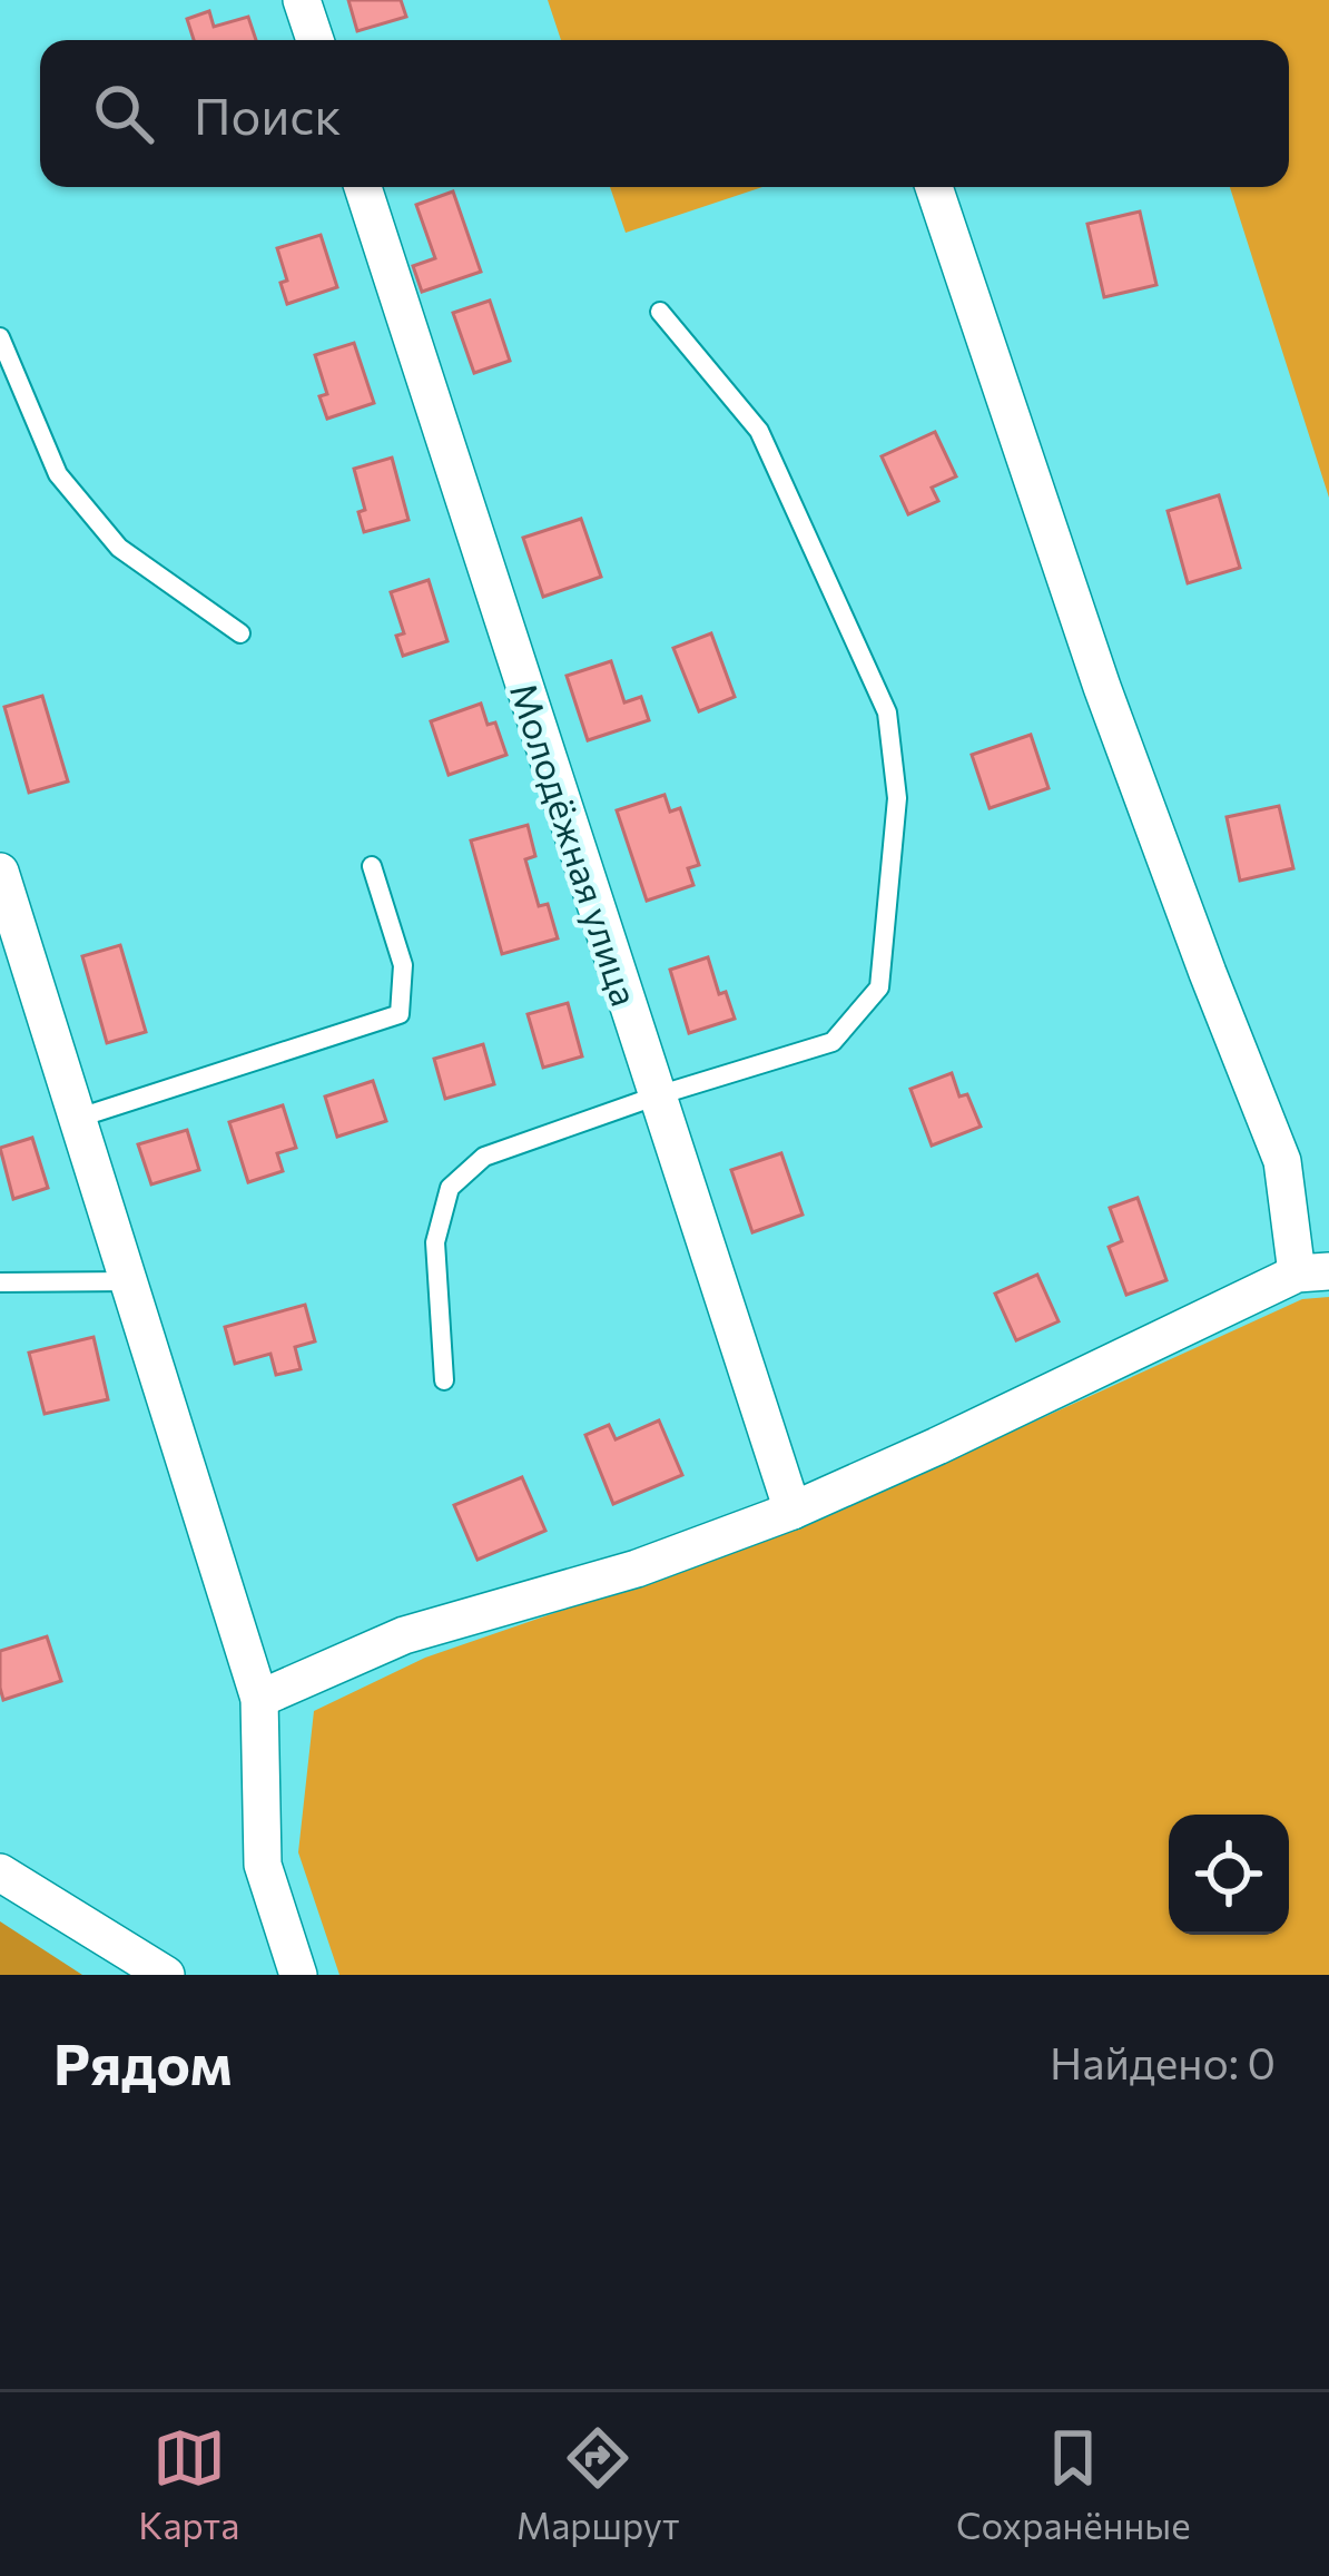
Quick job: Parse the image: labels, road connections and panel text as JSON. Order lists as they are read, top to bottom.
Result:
{
  "streets": {
    "street": ["Молодёжная улица"]
  },
  "page": {
    "search": "Поиск",
    "heading": ["Рядом", "Найдено: 0"],
    "nav": ["Карта", "Маршрут", "Сохранённые"]
  }
}
